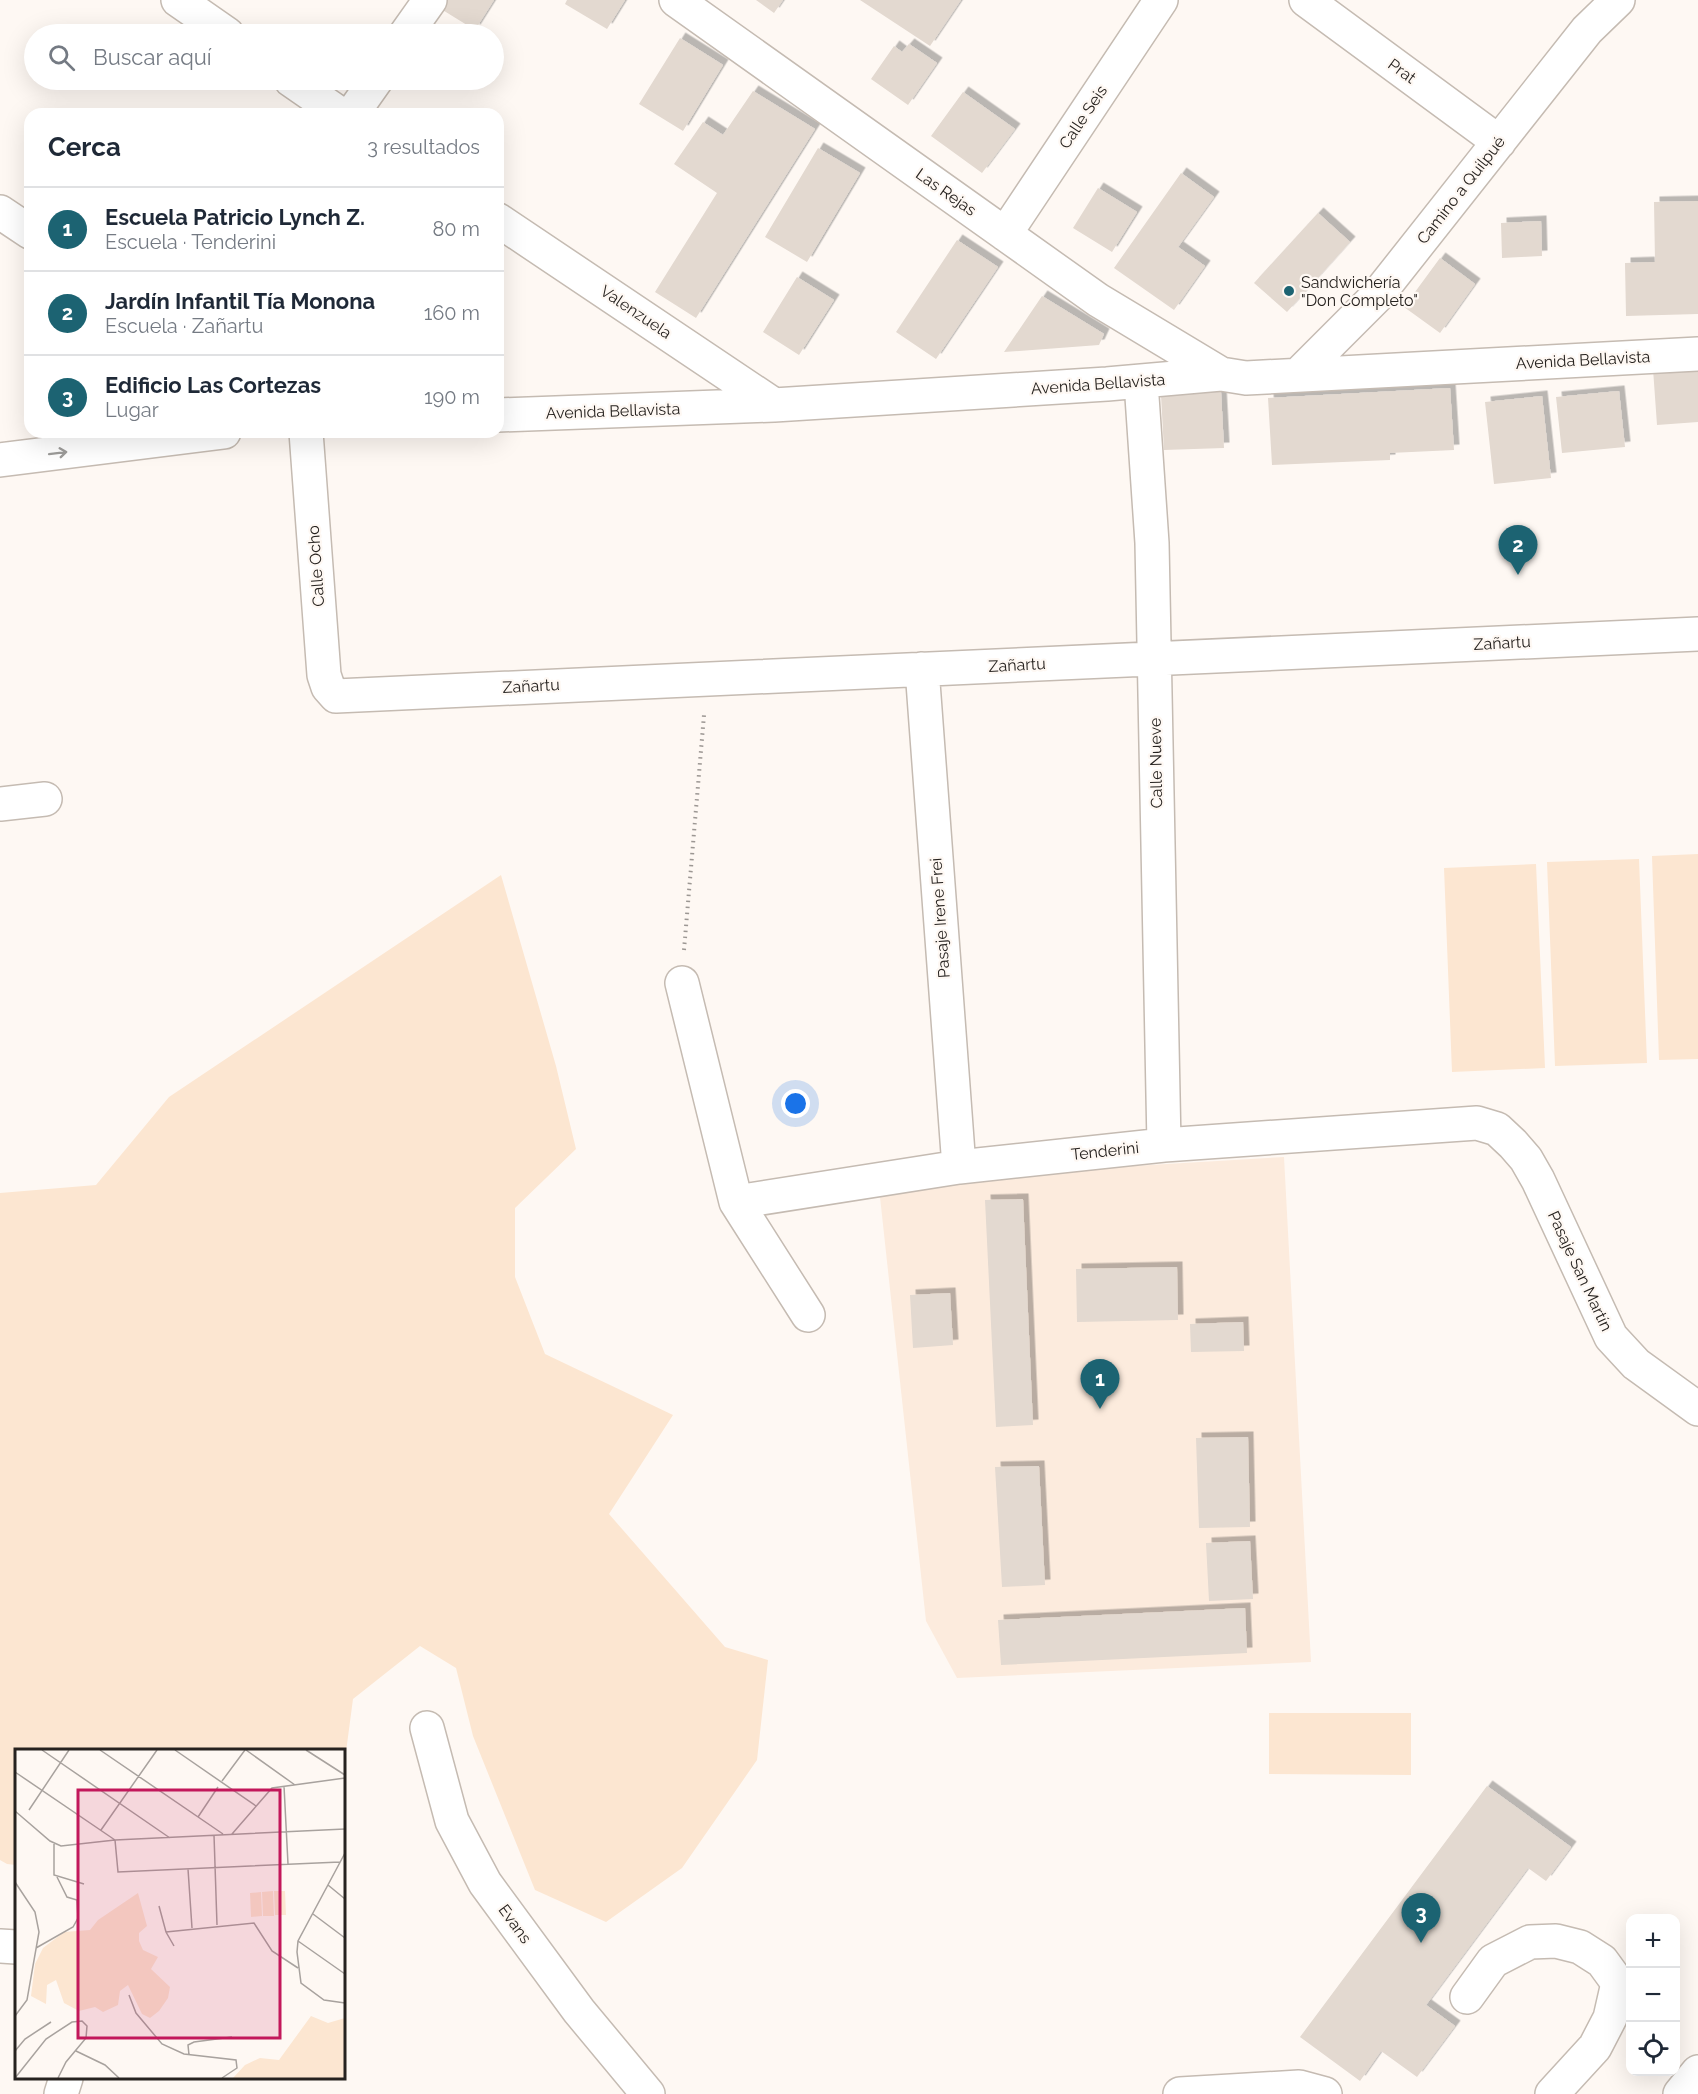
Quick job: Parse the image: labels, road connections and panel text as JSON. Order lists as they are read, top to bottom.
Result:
{
  "streets": {
    "street": [
      "Prat",
      "Calle Seis",
      "Camino a Quilpué",
      "Las Rejas",
      "Valenzuela",
      "Avenida Bellavista",
      "Calle Ocho",
      "Zañartu",
      "Calle Nueve",
      "Pasaje Irene Frei",
      "Tenderini",
      "Pasaje San Martín",
      "Evans"
    ]
  },
  "crossings": [
    ["Prat", "Camino a Quilpué"],
    ["Calle Seis", "Las Rejas"],
    ["Camino a Quilpué", "Avenida Bellavista"],
    ["Las Rejas", "Avenida Bellavista"],
    ["Valenzuela", "Avenida Bellavista"],
    ["Avenida Bellavista", "Calle Nueve"],
    ["Calle Ocho", "Zañartu"],
    ["Zañartu", "Calle Nueve"],
    ["Zañartu", "Pasaje Irene Frei"],
    ["Calle Nueve", "Tenderini"],
    ["Pasaje Irene Frei", "Tenderini"],
    ["Tenderini", "Pasaje San Martín"]
  ],
  "places": ["Sandwichería \"Don Completo\""],
  "page": {
    "search": "Buscar aquí",
    "heading": ["Cerca", "3 resultados"],
    "list": [
      {
        "mark": "1",
        "name": "Escuela Patricio Lynch Z.",
        "note": "Escuela · Tenderini",
        "value": "80 m"
      },
      {
        "mark": "2",
        "name": "Jardín Infantil Tía Monona",
        "note": "Escuela · Zañartu",
        "value": "160 m"
      },
      {
        "mark": "3",
        "name": "Edificio Las Cortezas",
        "note": "Lugar",
        "value": "190 m"
      }
    ],
    "pins": ["2", "1", "3"],
    "map_buttons": ["+", "−"]
  }
}
